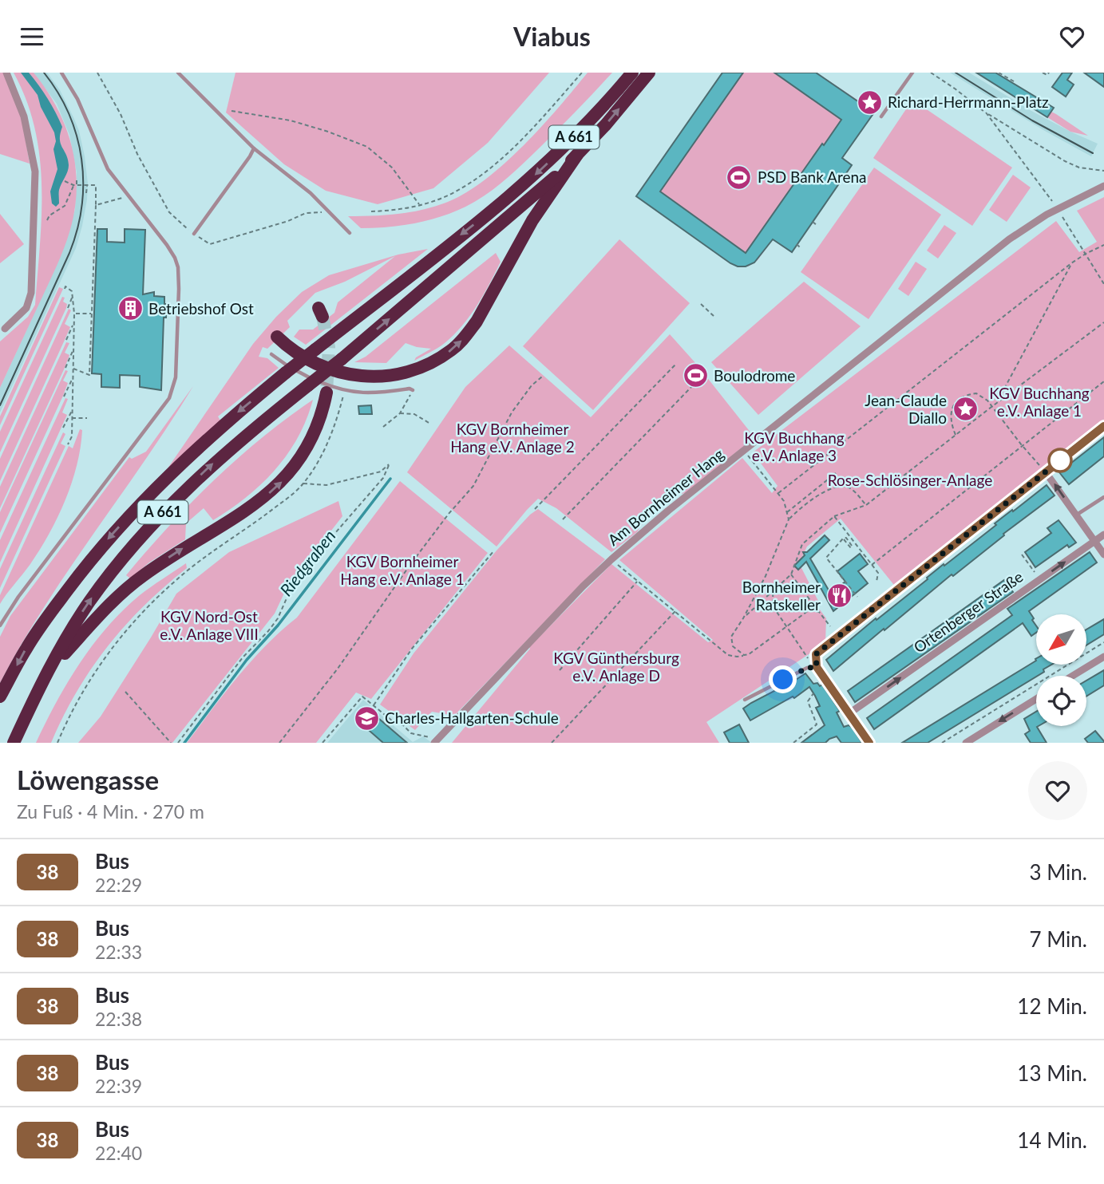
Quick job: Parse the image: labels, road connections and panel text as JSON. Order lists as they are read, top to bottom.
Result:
{
  "streets": {
    "highway": ["A 661"],
    "street": ["Am Bornheimer Hang", "Ortenberger Straße"]
  },
  "one_way": ["Ortenberger Straße"],
  "water": ["Riedgraben"],
  "parks": [
    "KGV Buchhang e.V. Anlage 1",
    "KGV Bornheimer Hang e.V. Anlage 2",
    "KGV Buchhang e.V. Anlage 3",
    "Rose-Schlösinger-Anlage",
    "KGV Bornheimer Hang e.V. Anlage 1",
    "KGV Nord-Ost e.V. Anlage VIII",
    "KGV Günthersburg e.V. Anlage D"
  ],
  "places": {
    "place": ["Richard-Herrmann-Platz", "Jean-Claude Diallo"],
    "sports": ["PSD Bank Arena", "Boulodrome"],
    "building": ["Betriebshof Ost"],
    "restaurant": ["Bornheimer Ratskeller"],
    "school or university": ["Charles-Hallgarten-Schule"]
  },
  "lines": ["bus line 38"],
  "north": "bottom left",
  "page": {
    "header": "Viabus",
    "heading": ["Löwengasse", "Zu Fuß · 4 Min. · 270 m"],
    "list": [
      {
        "mark": "38",
        "name": "Bus",
        "note": "22:29",
        "value": "3 Min."
      },
      {
        "mark": "38",
        "name": "Bus",
        "note": "22:33",
        "value": "7 Min."
      },
      {
        "mark": "38",
        "name": "Bus",
        "note": "22:38",
        "value": "12 Min."
      },
      {
        "mark": "38",
        "name": "Bus",
        "note": "22:39",
        "value": "13 Min."
      },
      {
        "mark": "38",
        "name": "Bus",
        "note": "22:40",
        "value": "14 Min."
      }
    ]
  }
}
